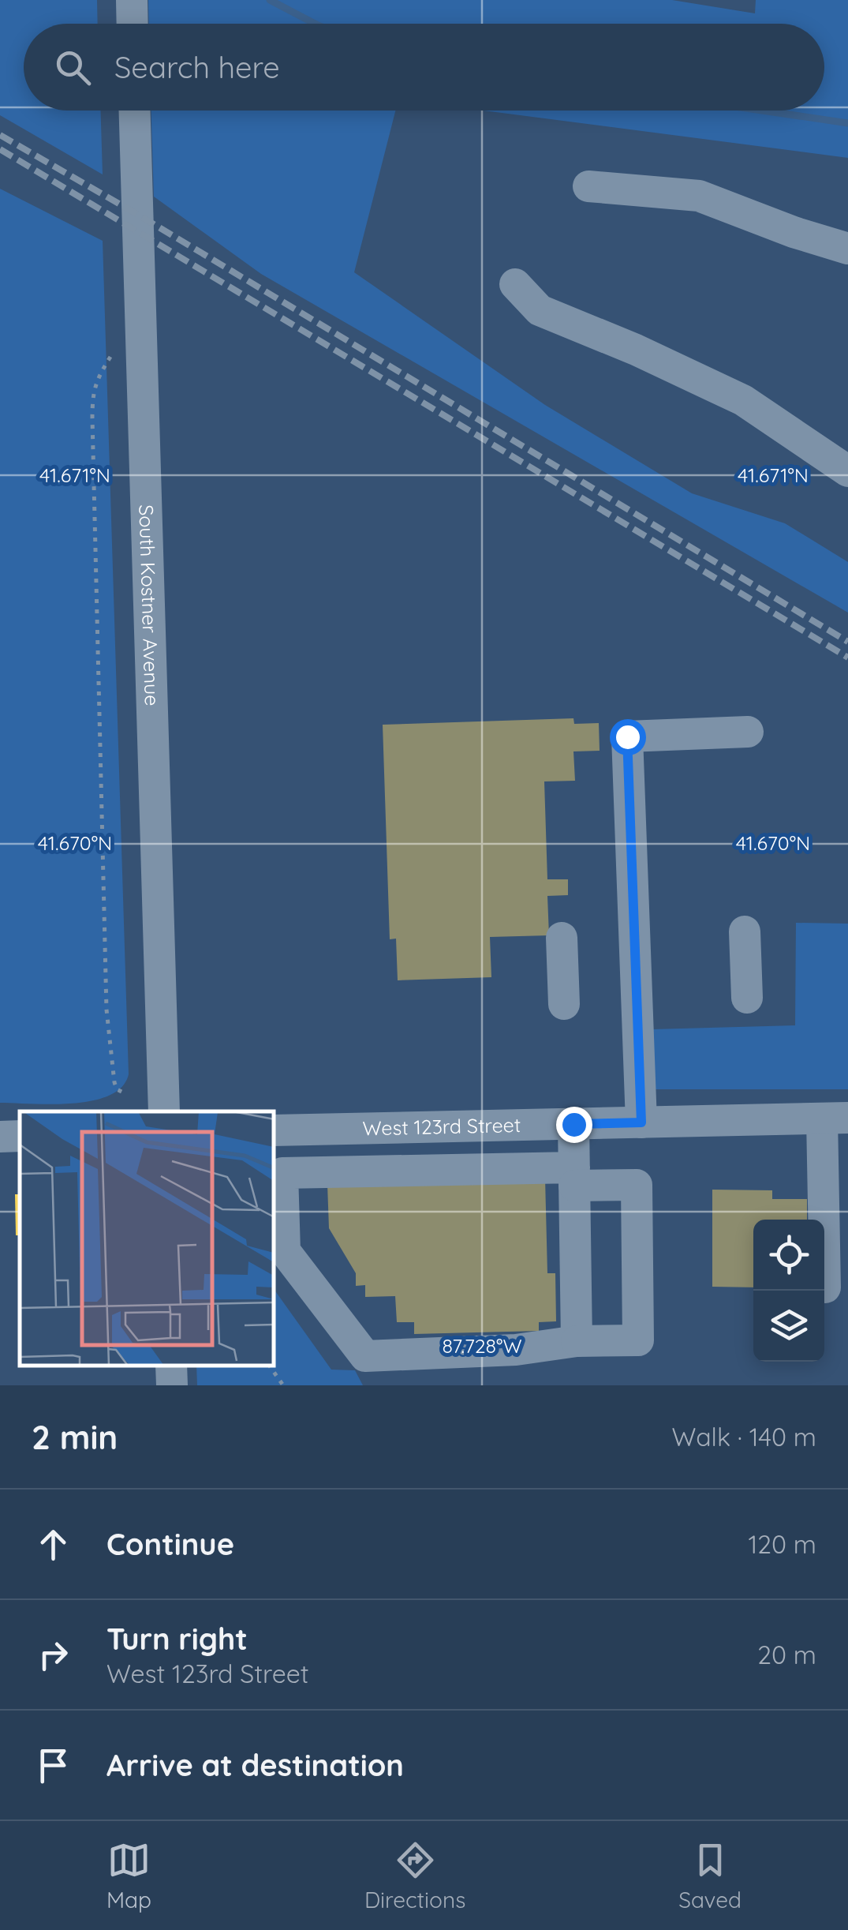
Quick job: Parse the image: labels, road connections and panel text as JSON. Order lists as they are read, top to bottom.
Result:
{
  "streets": {
    "street": ["South Kostner Avenue", "West 123rd Street"]
  },
  "page": {
    "search": "Search here",
    "heading": ["2 min", "Walk · 140 m"],
    "list": [
      ["Continue", "120 m"],
      ["Turn right", "West 123rd Street", "20 m"],
      "Arrive at destination"
    ],
    "nav": ["Map", "Directions", "Saved"]
  },
  "coordinates": ["41.671°N", "41.670°N", "87.728°W"]
}
